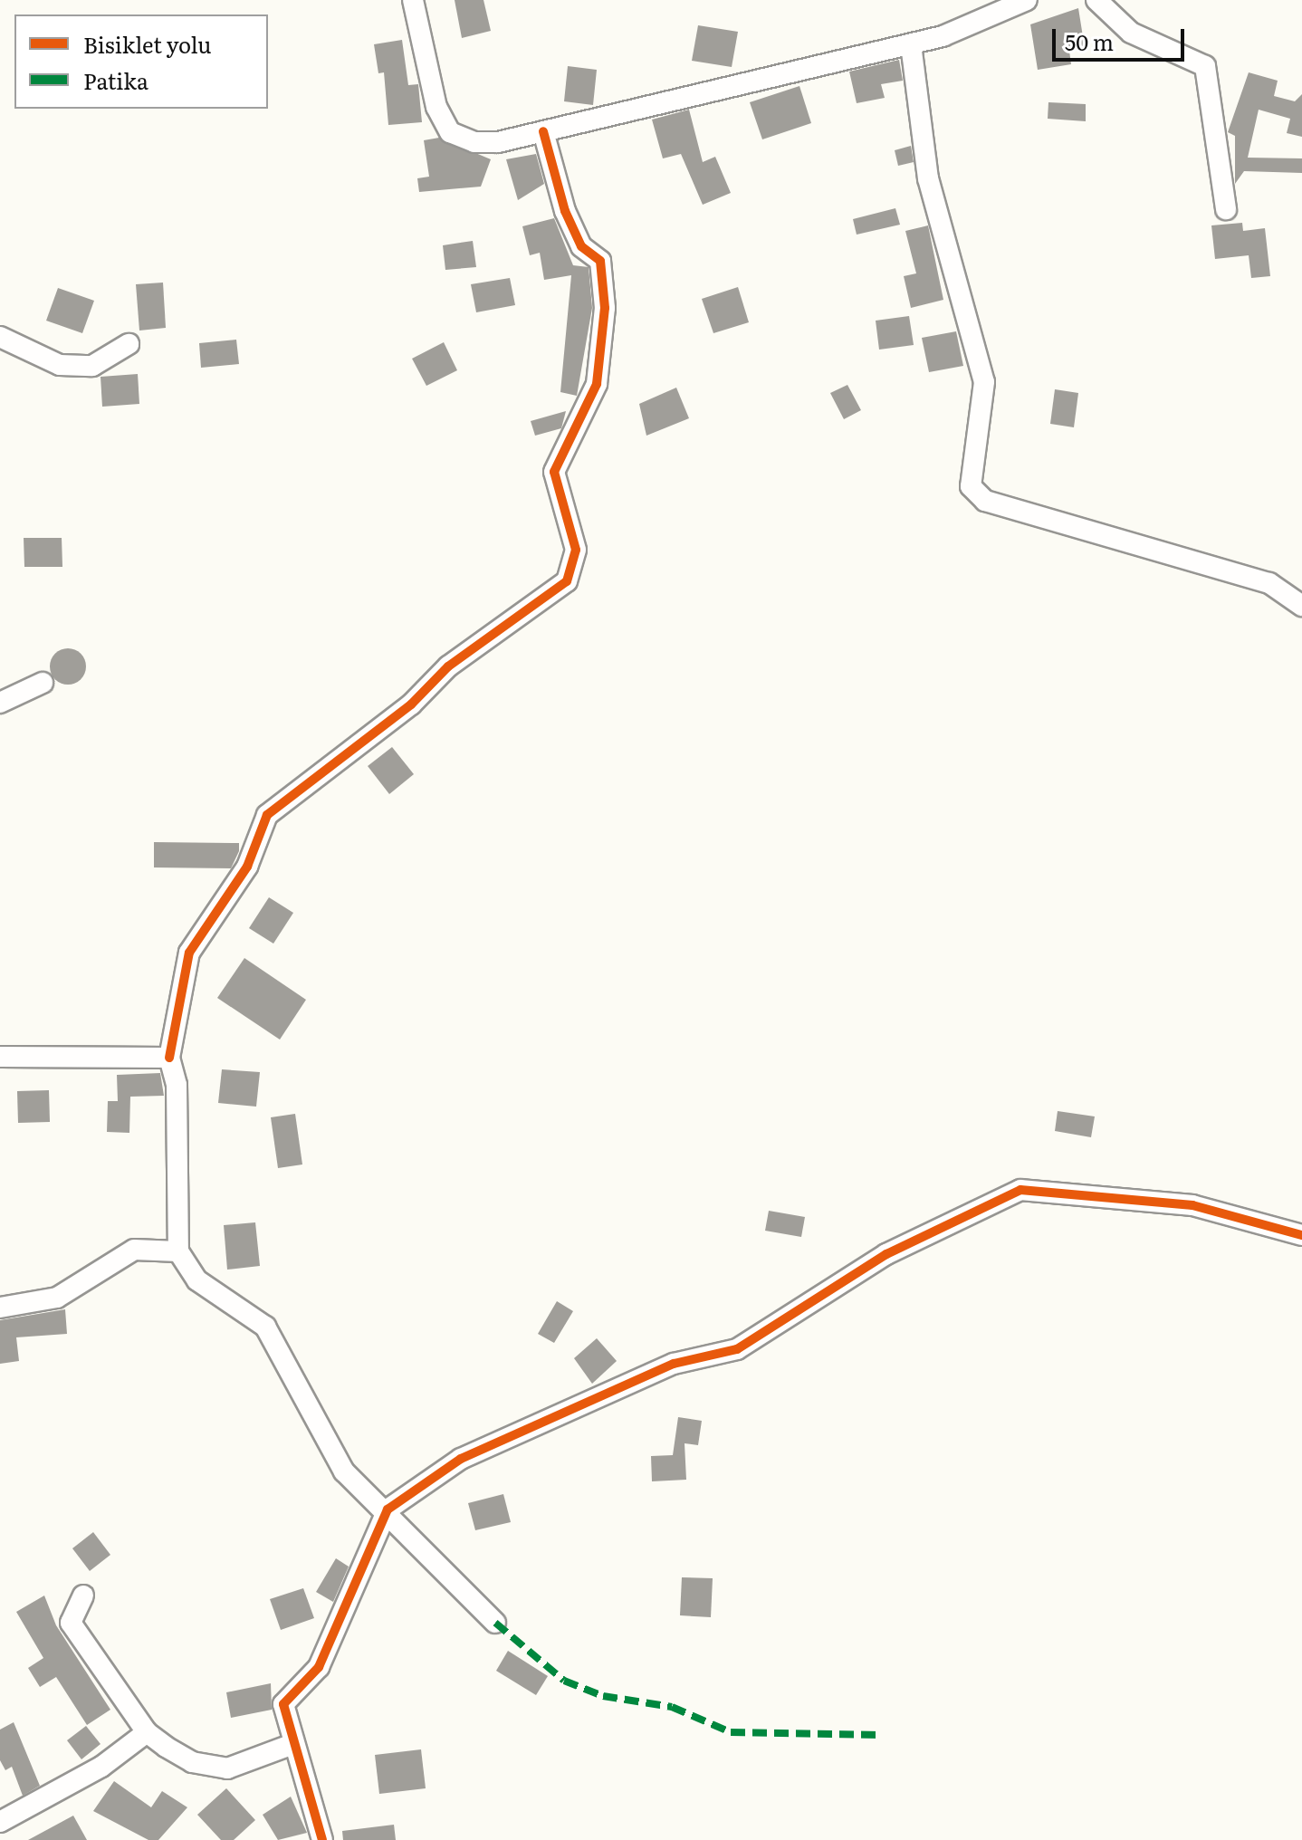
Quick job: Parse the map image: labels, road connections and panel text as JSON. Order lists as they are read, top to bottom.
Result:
{
  "legend": ["Bisiklet yolu", "Patika"],
  "scale_bar": "50 m"
}
